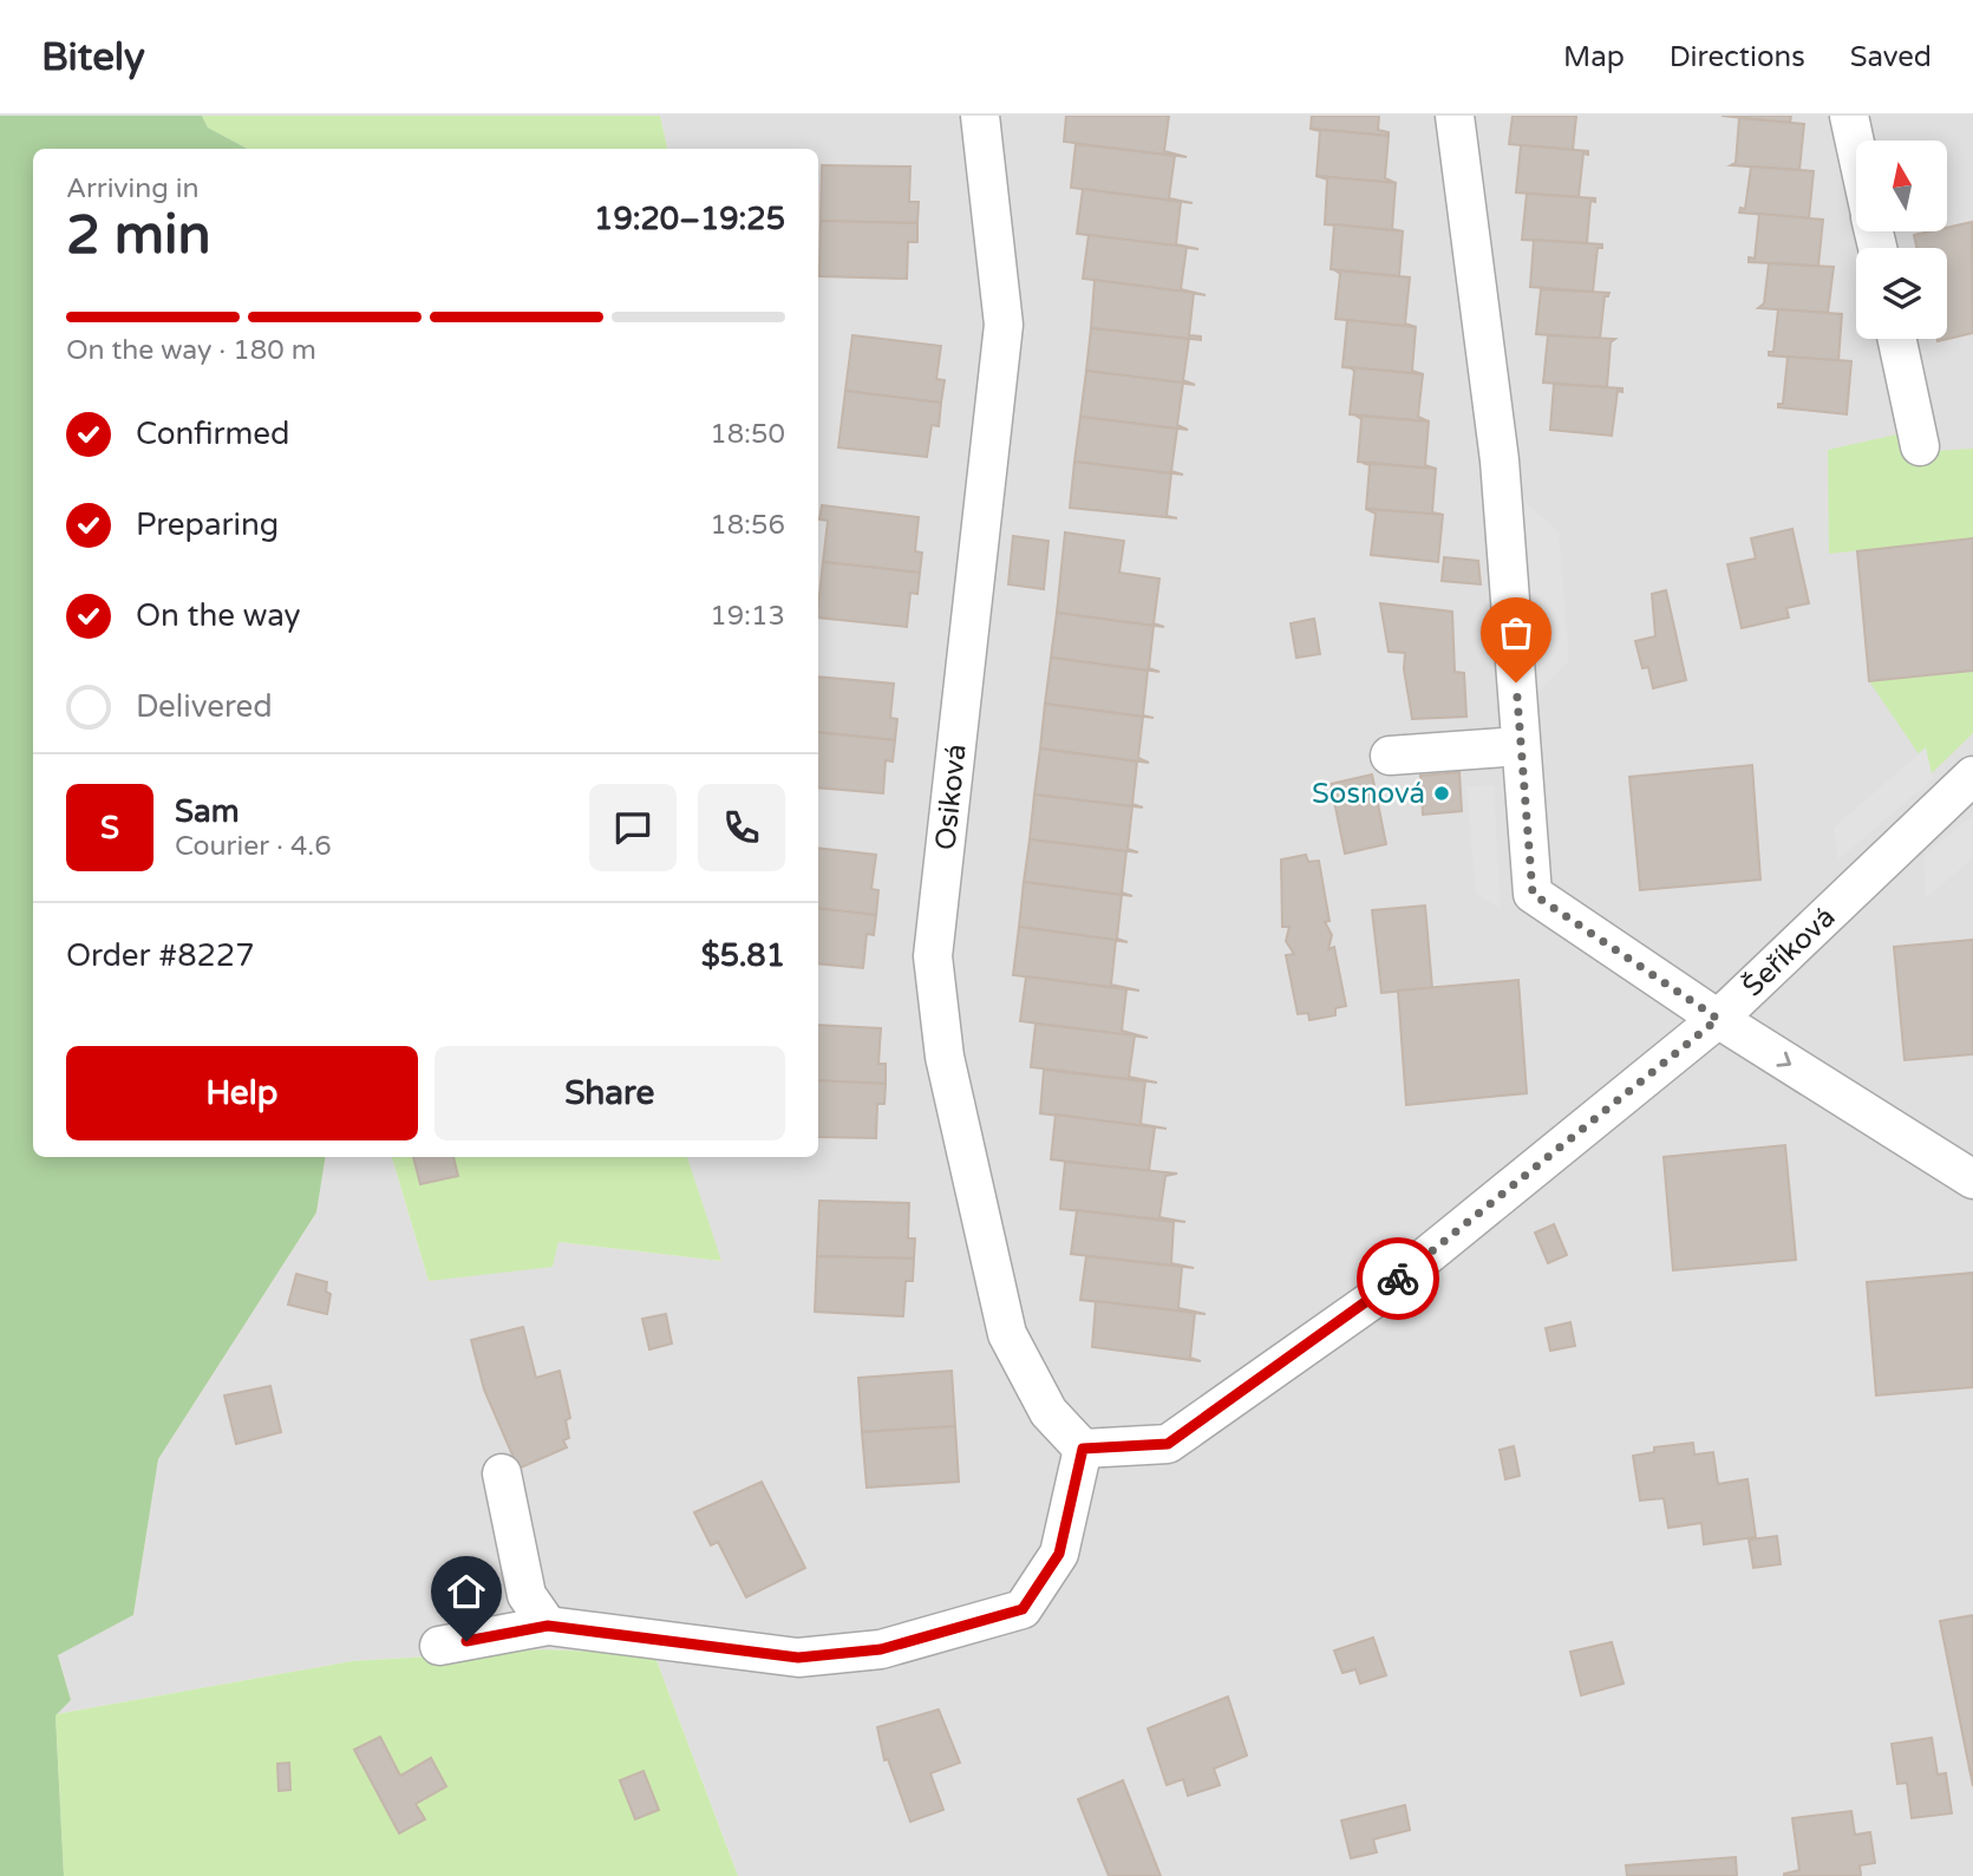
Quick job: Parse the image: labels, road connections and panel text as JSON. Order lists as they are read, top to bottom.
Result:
{
  "streets": {
    "street": ["Osiková", "Šeříková"]
  },
  "crossings": [
    ["Osiková", "Šeříková"]
  ],
  "places": ["Sosnová"],
  "north": "top",
  "page": {
    "header": "Bitely",
    "nav": ["Map", "Directions", "Saved"],
    "heading": ["2 min", "Arriving in", "19:20–19:25"],
    "panel": [
      "Sam",
      "Courier · 4.6",
      "Order #8227",
      "$5.81"
    ],
    "bar": "On the way · 180 m",
    "list": [
      ["Confirmed", "18:50"],
      ["Preparing", "18:56"],
      ["On the way", "19:13"],
      "Delivered"
    ],
    "round": "S",
    "buttons": ["Help", "Share"]
  }
}
